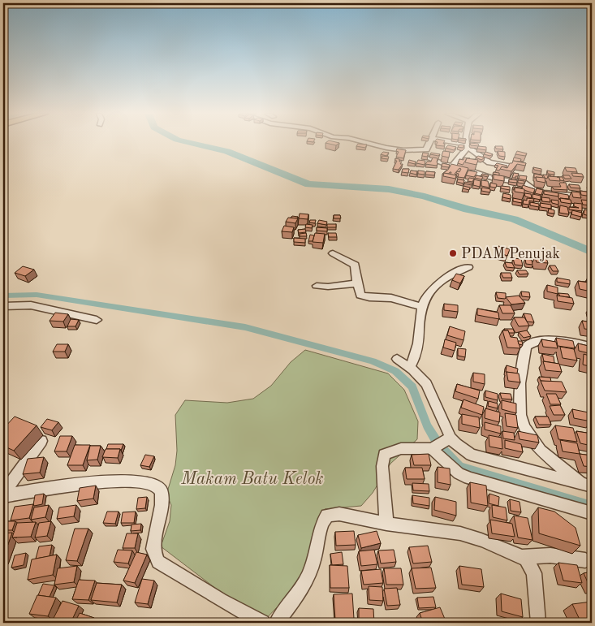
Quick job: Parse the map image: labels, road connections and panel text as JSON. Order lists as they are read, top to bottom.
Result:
{
  "parks": ["Makam Batu Kelok"],
  "places": ["PDAM Penujak"]
}
